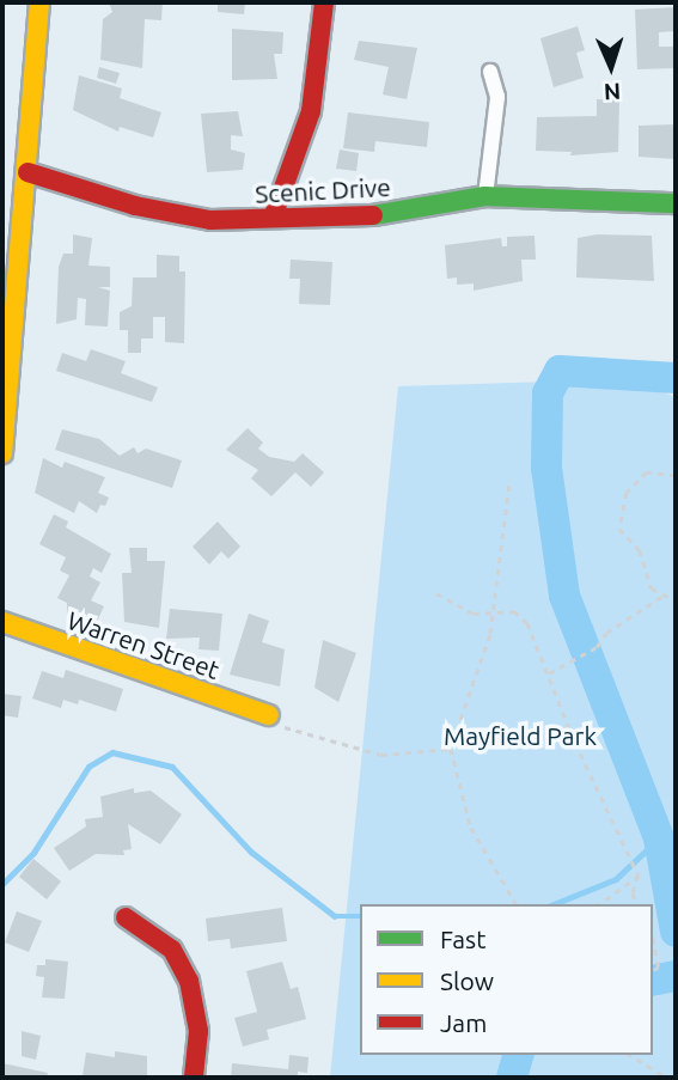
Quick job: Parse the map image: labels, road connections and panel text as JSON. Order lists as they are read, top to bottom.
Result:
{
  "streets": {
    "street": ["Scenic Drive", "Warren Street"]
  },
  "parks": ["Mayfield Park"],
  "legend": ["Fast", "Slow", "Jam"],
  "north": "bottom"
}
